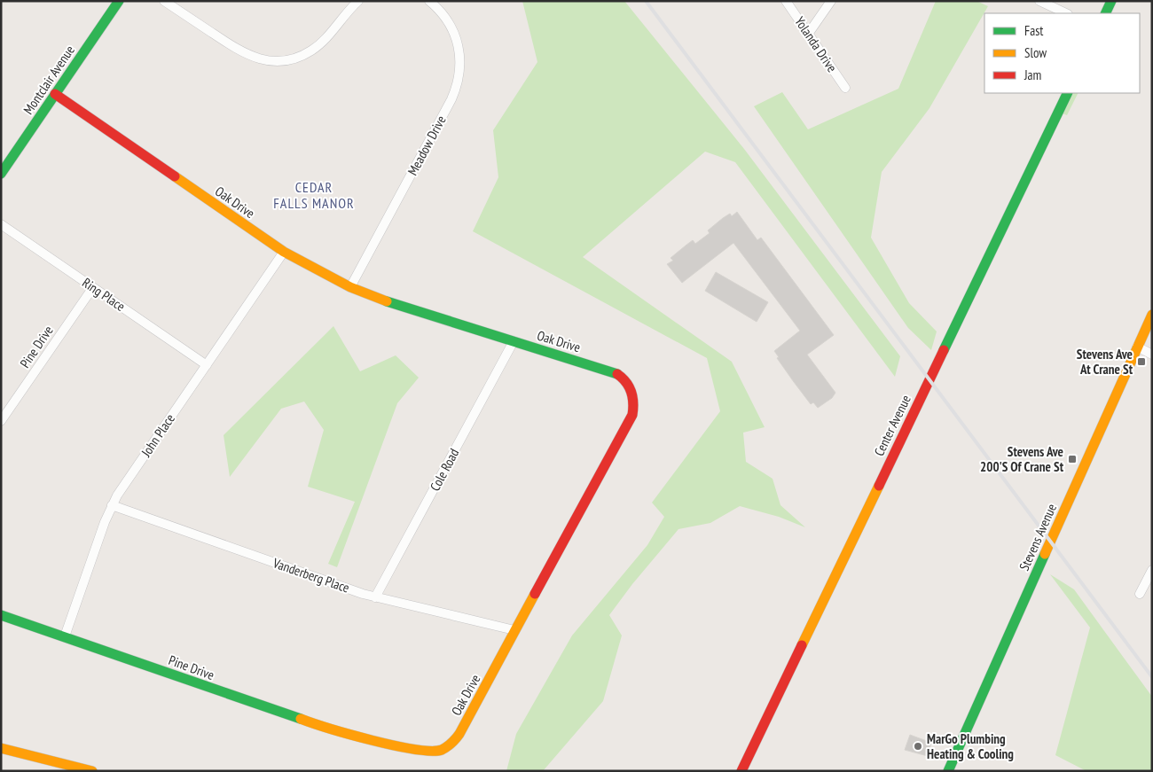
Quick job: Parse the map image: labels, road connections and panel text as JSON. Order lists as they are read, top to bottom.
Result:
{
  "streets": {
    "street": [
      "Yolanda Drive",
      "Montclair Avenue",
      "Meadow Drive",
      "Oak Drive",
      "Ring Place",
      "Pine Drive",
      "Center Avenue",
      "John Place",
      "Cole Road",
      "Stevens Avenue",
      "Vanderberg Place"
    ]
  },
  "crossings": [
    ["Montclair Avenue", "Oak Drive"],
    ["Meadow Drive", "Oak Drive"],
    ["Oak Drive", "Pine Drive"],
    ["Oak Drive", "John Place"],
    ["Oak Drive", "Cole Road"],
    ["Oak Drive", "Vanderberg Place"],
    ["Ring Place", "Pine Drive"],
    ["Ring Place", "John Place"],
    ["Pine Drive", "John Place"],
    ["John Place", "Vanderberg Place"],
    ["Cole Road", "Vanderberg Place"]
  ],
  "districts": ["CEDAR FALLS MANOR"],
  "places": {
    "transit": ["Stevens Ave At Crane St", "Stevens Ave 200'S Of Crane St"],
    "other": ["MarGo Plumbing Heating & Cooling"]
  },
  "legend": ["Fast", "Slow", "Jam"]
}
